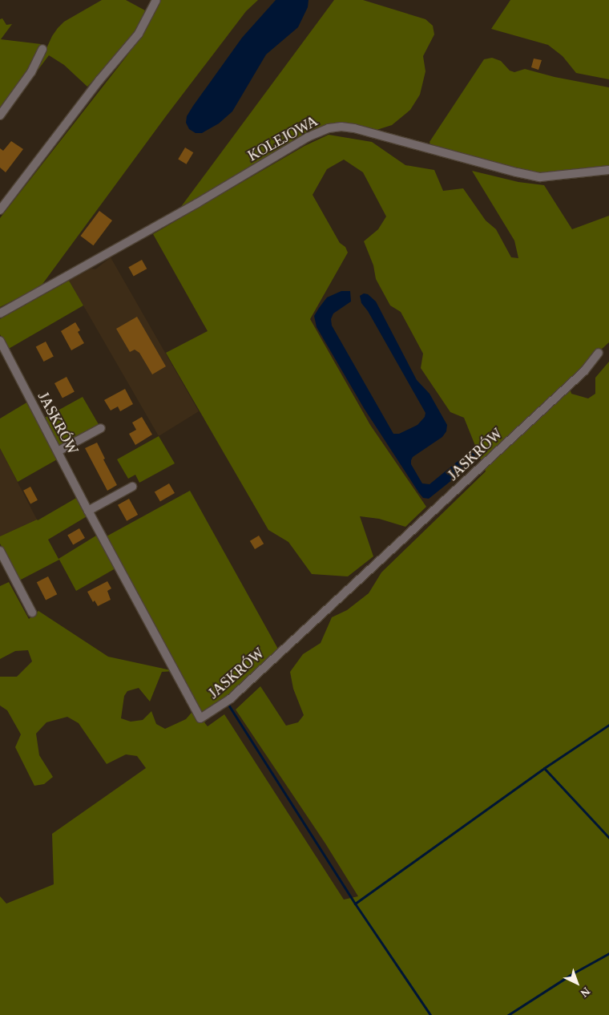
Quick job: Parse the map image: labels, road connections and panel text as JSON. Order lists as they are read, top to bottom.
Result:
{
  "streets": {
    "street": ["KOLEJOWA", "JASKRÓW"]
  },
  "north": "bottom right"
}
